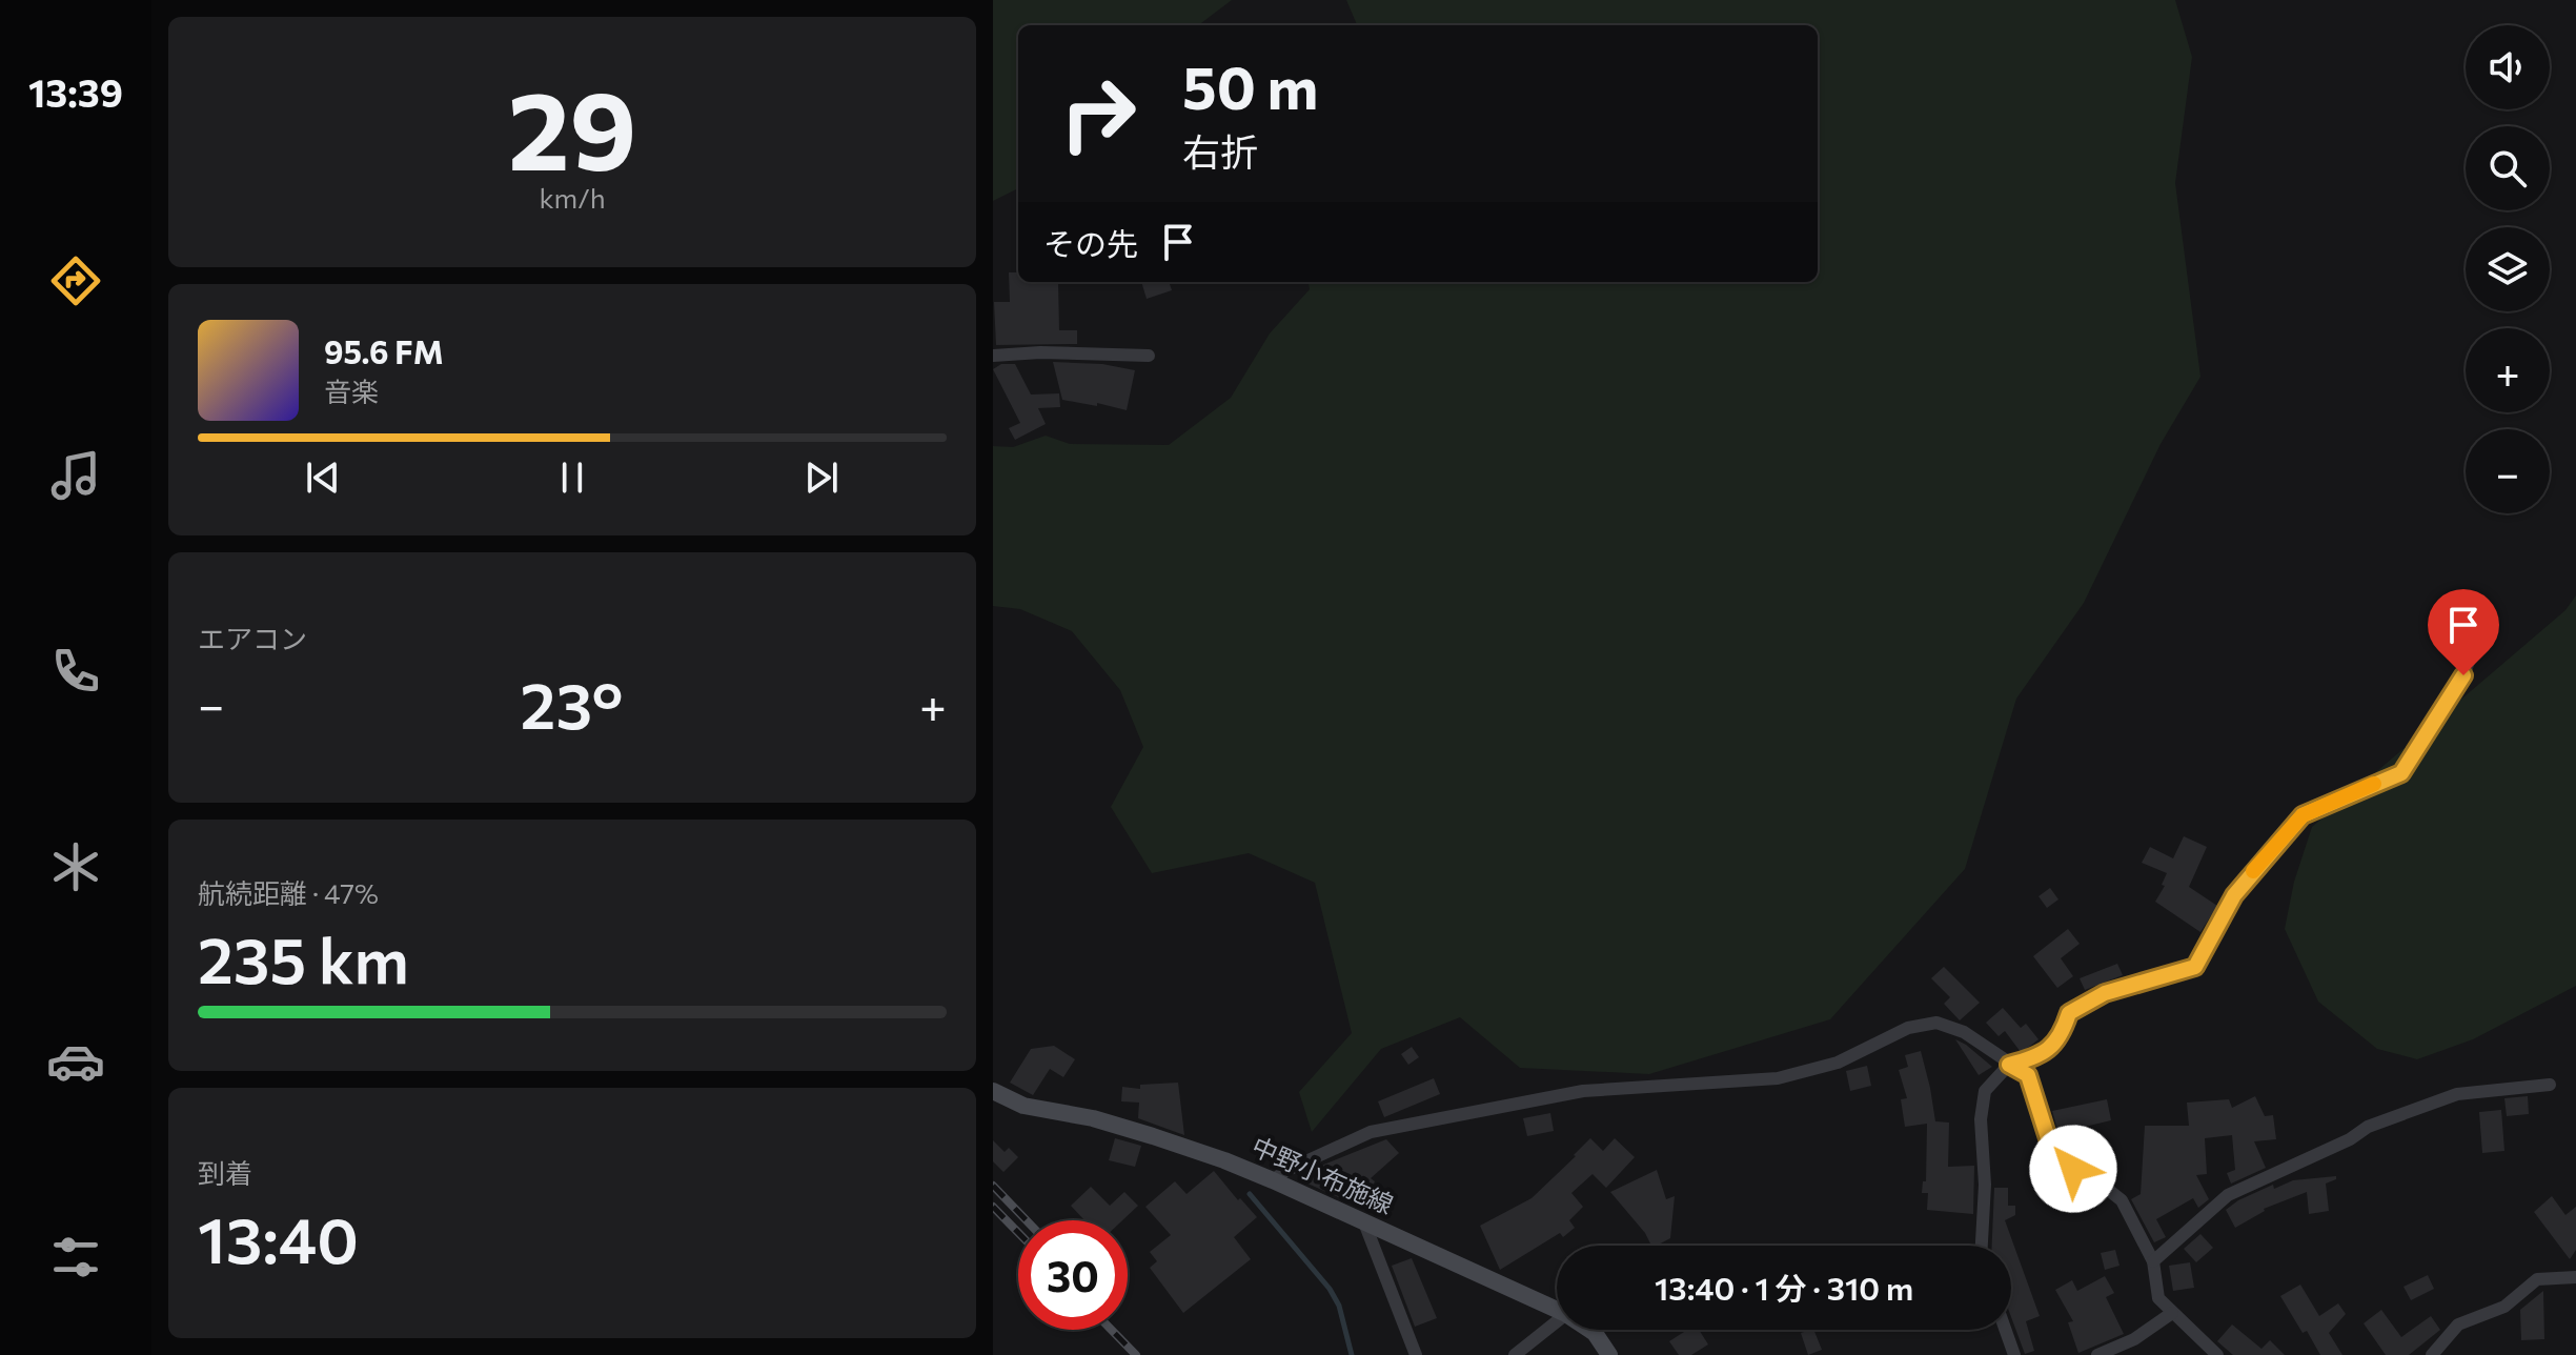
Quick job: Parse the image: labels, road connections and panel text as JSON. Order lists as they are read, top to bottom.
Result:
{
  "streets": {
    "main road": ["中野小布施線"]
  },
  "page": {
    "tabs": "13:39",
    "tile": [
      ["29", "km/h"],
      "エアコン",
      ["航続距離 · 47%", "235 km"],
      ["到着", "13:40"]
    ],
    "map_buttons": ["+", "−"],
    "turn": ["50 m", "右折"],
    "then": "その先",
    "song": ["95.6 FM", "音楽"],
    "heat": ["−", "23°", "+"],
    "limit": "30",
    "trip": "13:40 · 1 分 · 310 m"
  }
}
